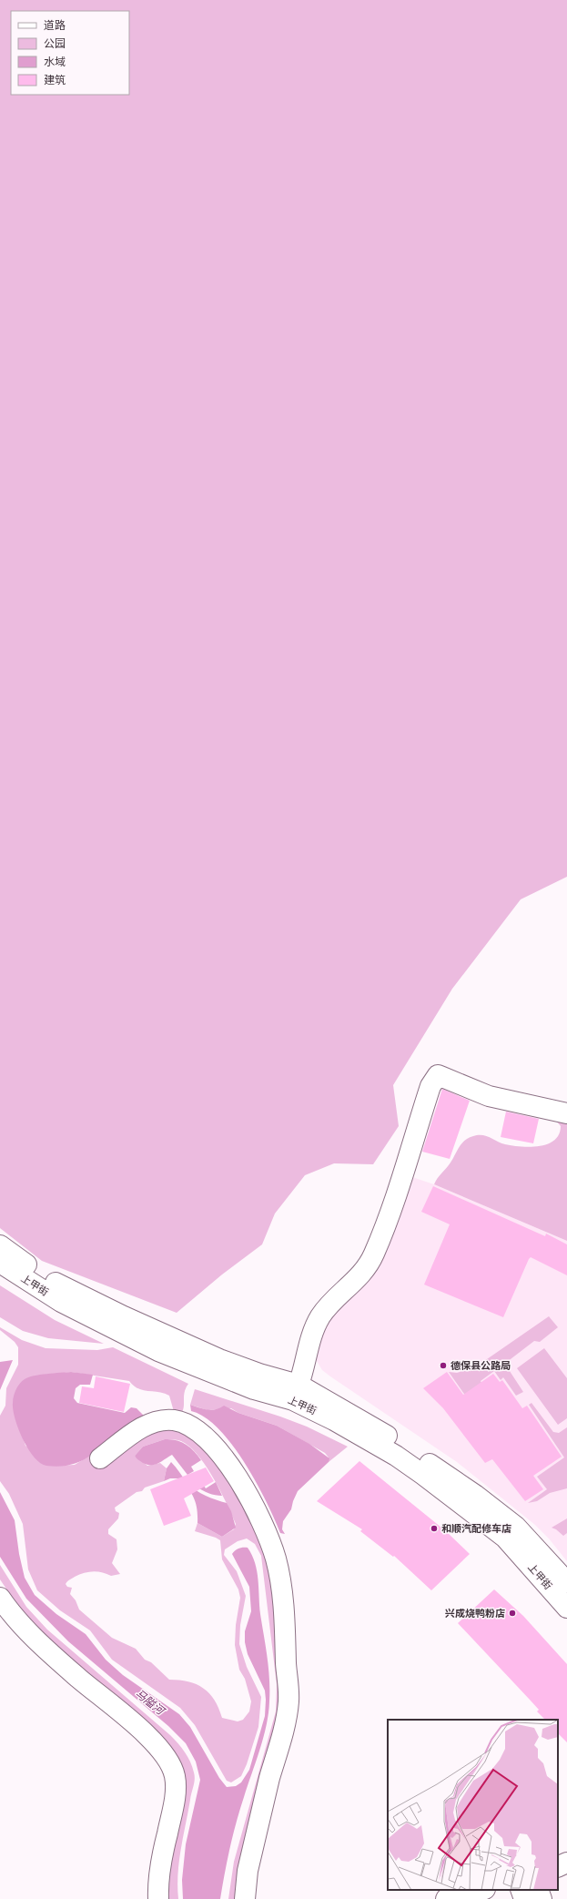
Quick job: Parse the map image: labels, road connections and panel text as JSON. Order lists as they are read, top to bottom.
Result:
{
  "streets": {
    "street": ["上甲街"]
  },
  "water": ["马隘河"],
  "places": ["德保县公路局", "和顺汽配修车店", "兴成烧鸭粉店"],
  "legend": [
    "道路",
    "公园",
    "水域",
    "建筑"
  ]
}
